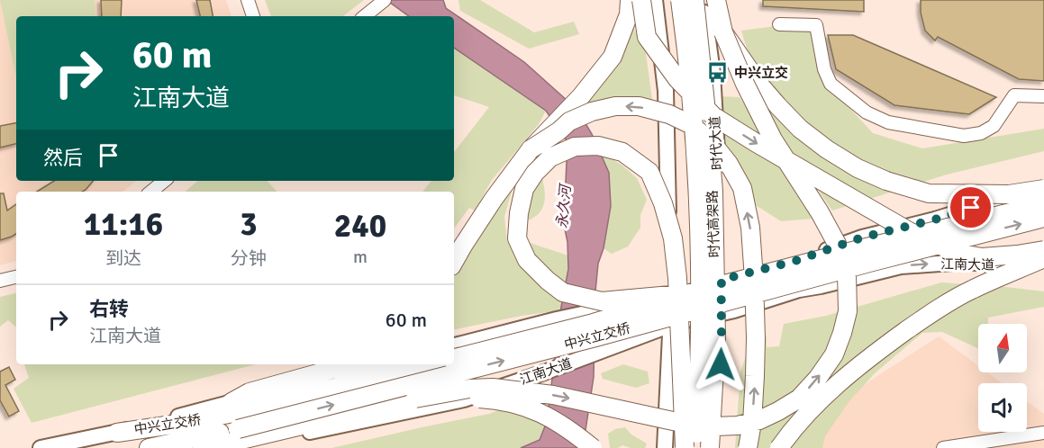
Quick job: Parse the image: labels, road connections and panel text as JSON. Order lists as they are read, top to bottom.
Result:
{
  "streets": {
    "highway": ["时代高架路", "中兴立交桥"],
    "main road": ["时代大道", "江南大道"]
  },
  "crossings": [
    ["时代大道", "江南大道"],
    ["江南大道", "中兴立交桥"]
  ],
  "water": ["永久河"],
  "places": {
    "bus stop": ["中兴立交"]
  },
  "north": "top",
  "page": {
    "turn": ["60 m", "江南大道"],
    "then": "然后",
    "eta": [
      "11:16",
      "到达",
      "3",
      "分钟",
      "240",
      "m"
    ],
    "list": [
      {
        "name": "右转",
        "note": "江南大道",
        "value": "60 m"
      }
    ]
  }
}
